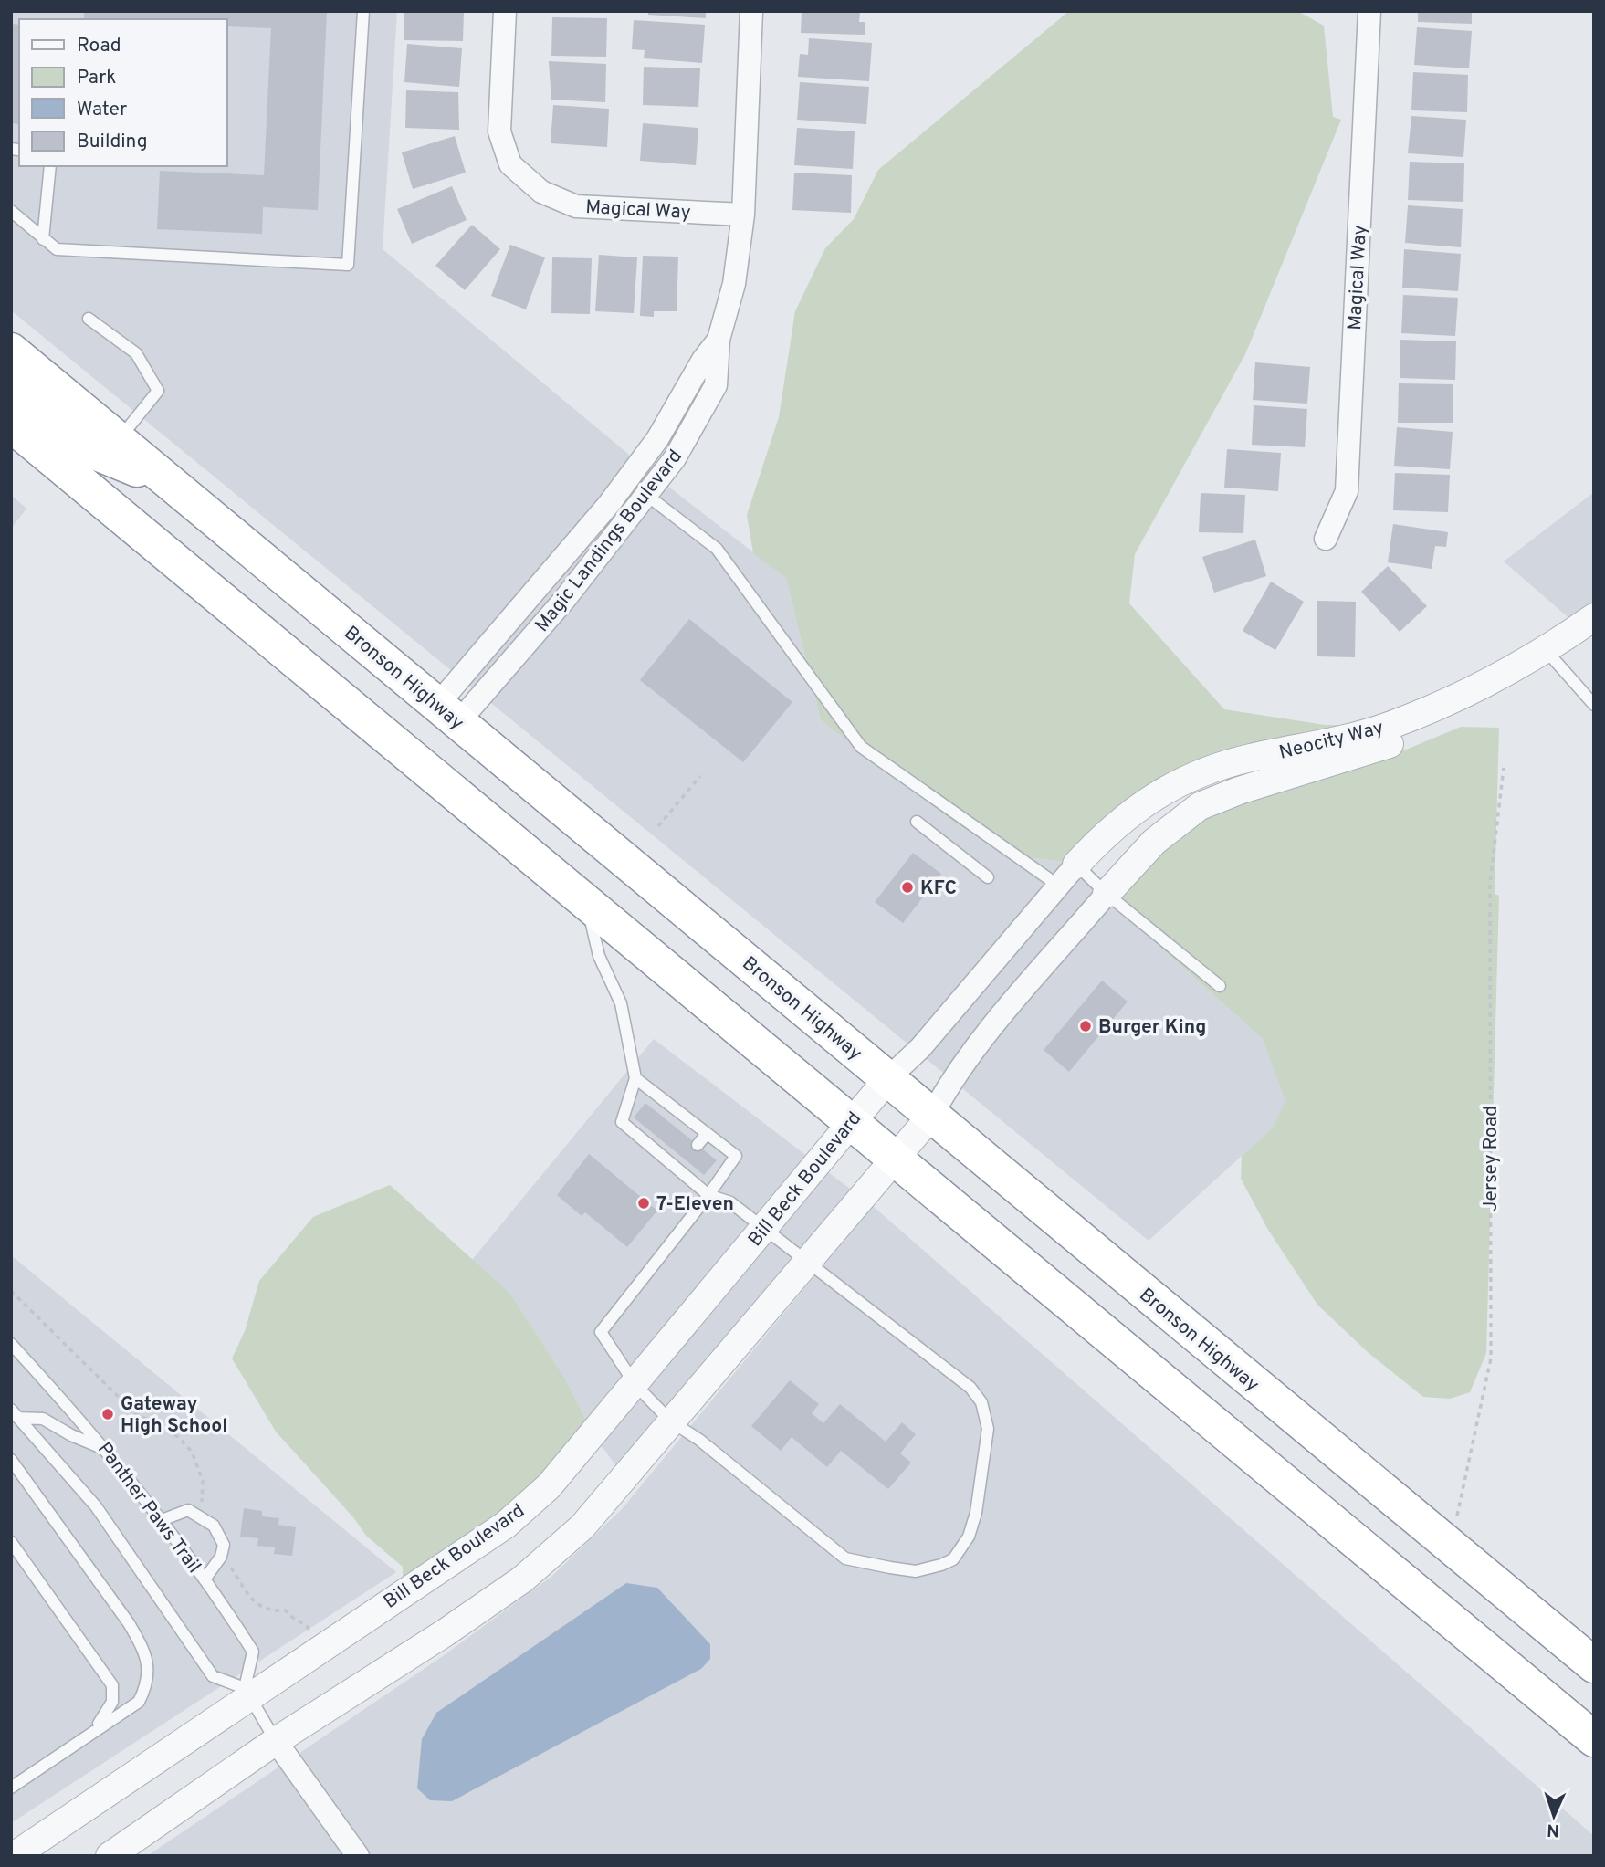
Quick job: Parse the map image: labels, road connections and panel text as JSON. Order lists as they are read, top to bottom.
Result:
{
  "streets": {
    "highway": ["Bronson Highway"],
    "street": [
      "Magical Way",
      "Magic Landings Boulevard",
      "Neocity Way",
      "Bill Beck Boulevard"
    ],
    "lane": ["Panther Paws Trail"],
    "path": ["Jersey Road"]
  },
  "crossings": [
    ["Magical Way", "Magic Landings Boulevard"],
    ["Magic Landings Boulevard", "Bronson Highway"],
    ["Bronson Highway", "Jersey Road"],
    ["Bronson Highway", "Bill Beck Boulevard"],
    ["Bill Beck Boulevard", "Panther Paws Trail"]
  ],
  "places": [
    "KFC",
    "Burger King",
    "7-Eleven",
    "Gateway High School"
  ],
  "legend": [
    "Road",
    "Park",
    "Water",
    "Building"
  ],
  "north": "bottom"
}
